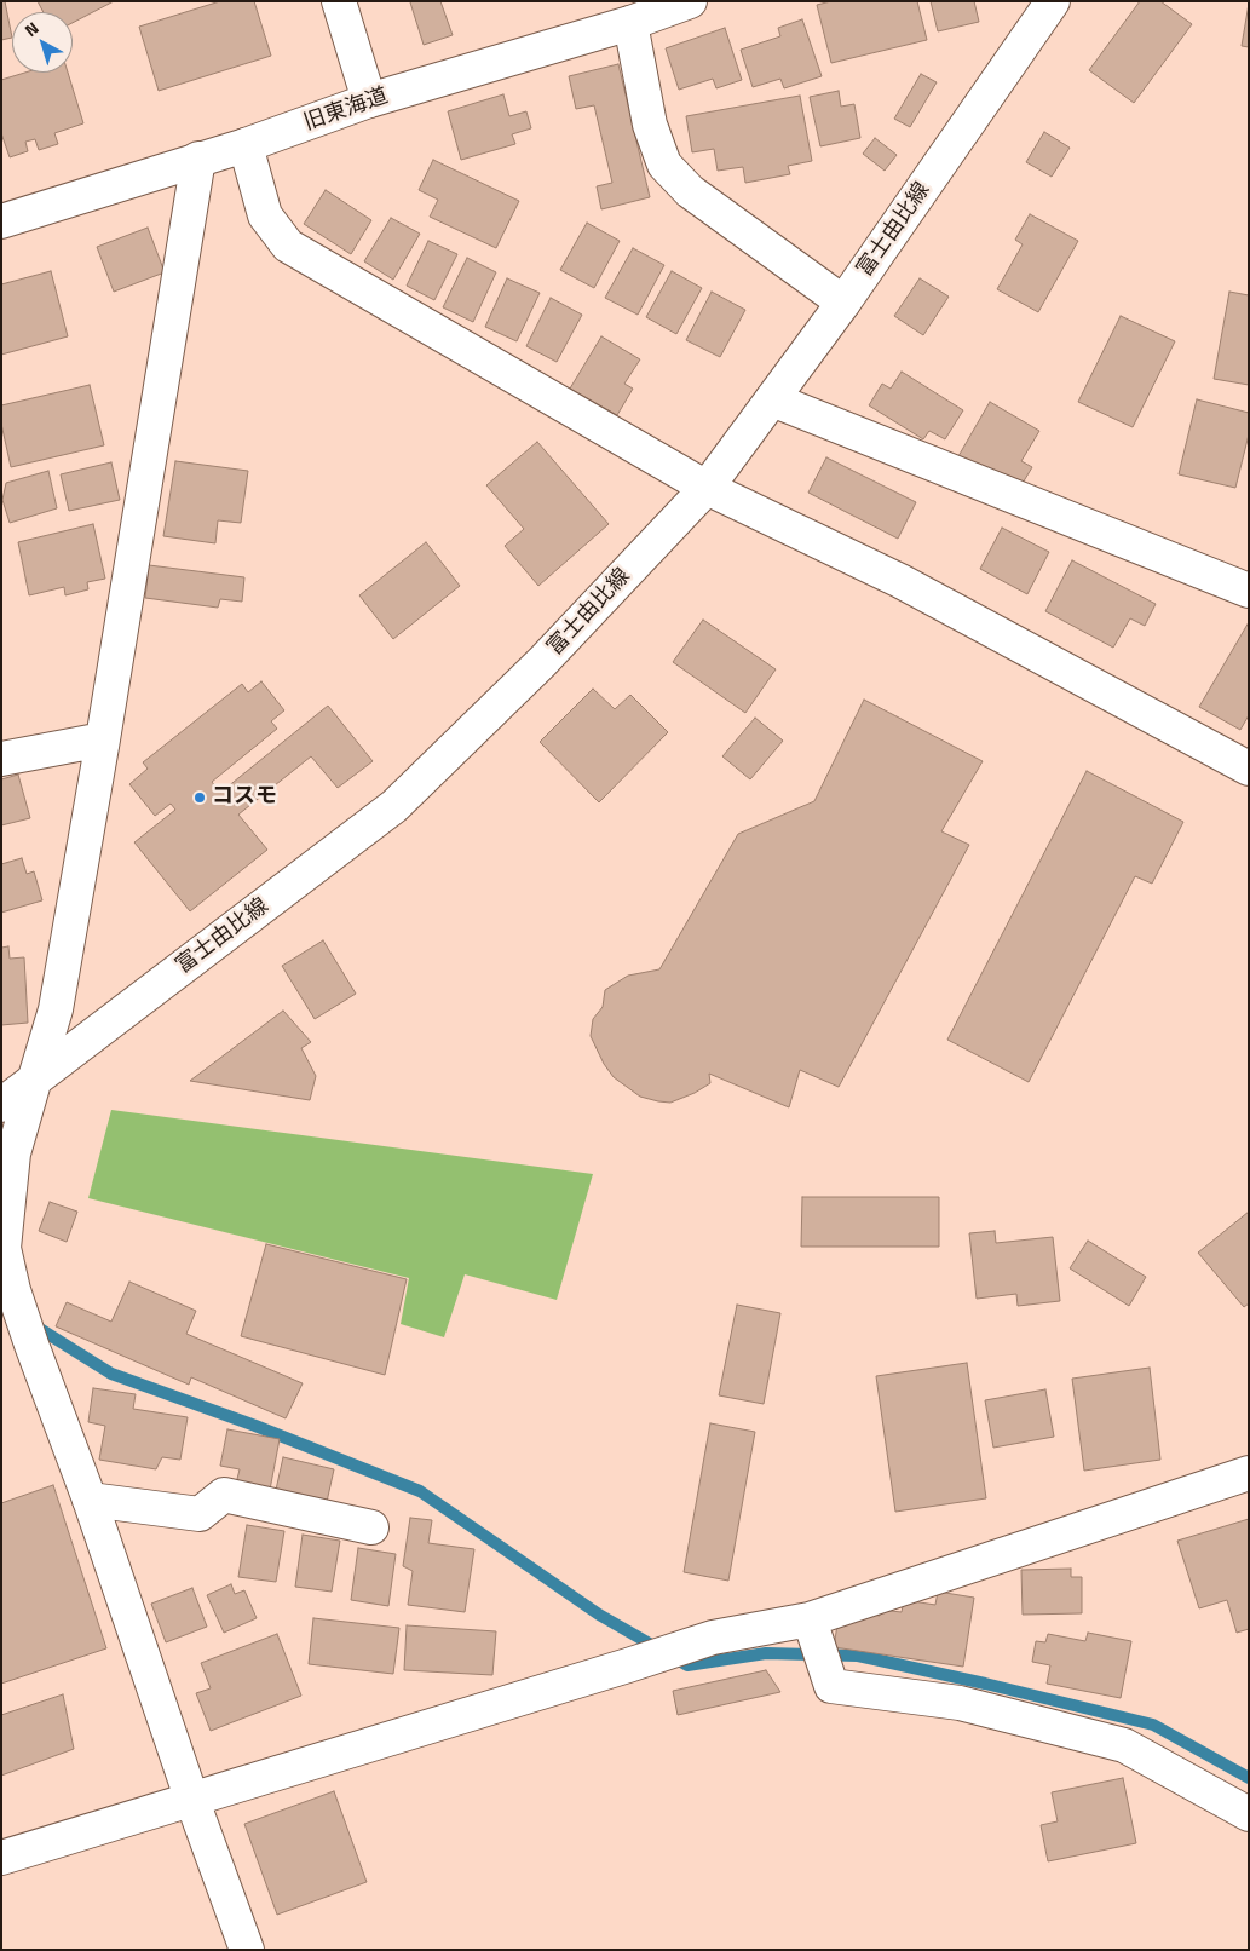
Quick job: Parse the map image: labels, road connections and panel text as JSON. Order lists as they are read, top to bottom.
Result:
{
  "streets": {
    "street": ["旧東海道", "富士由比線"]
  },
  "places": ["コスモ"],
  "north": "top left"
}
